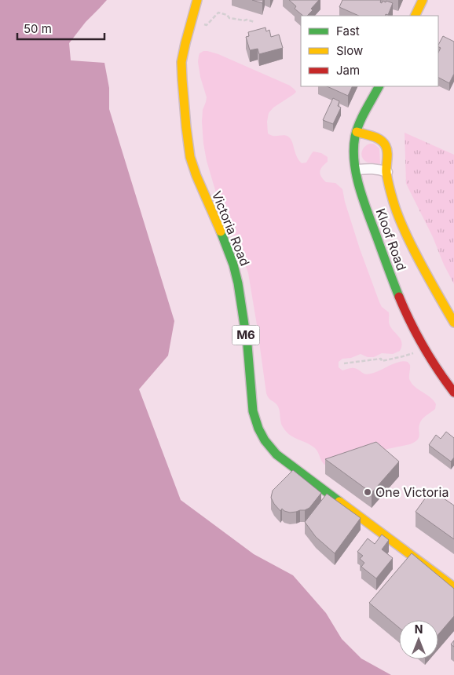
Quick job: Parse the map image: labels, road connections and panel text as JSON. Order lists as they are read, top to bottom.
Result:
{
  "streets": {
    "main road": ["Victoria Road", "Kloof Road", "M6"]
  },
  "places": ["One Victoria"],
  "legend": ["Fast", "Slow", "Jam"],
  "scale_bar": "50 m",
  "north": "top"
}
